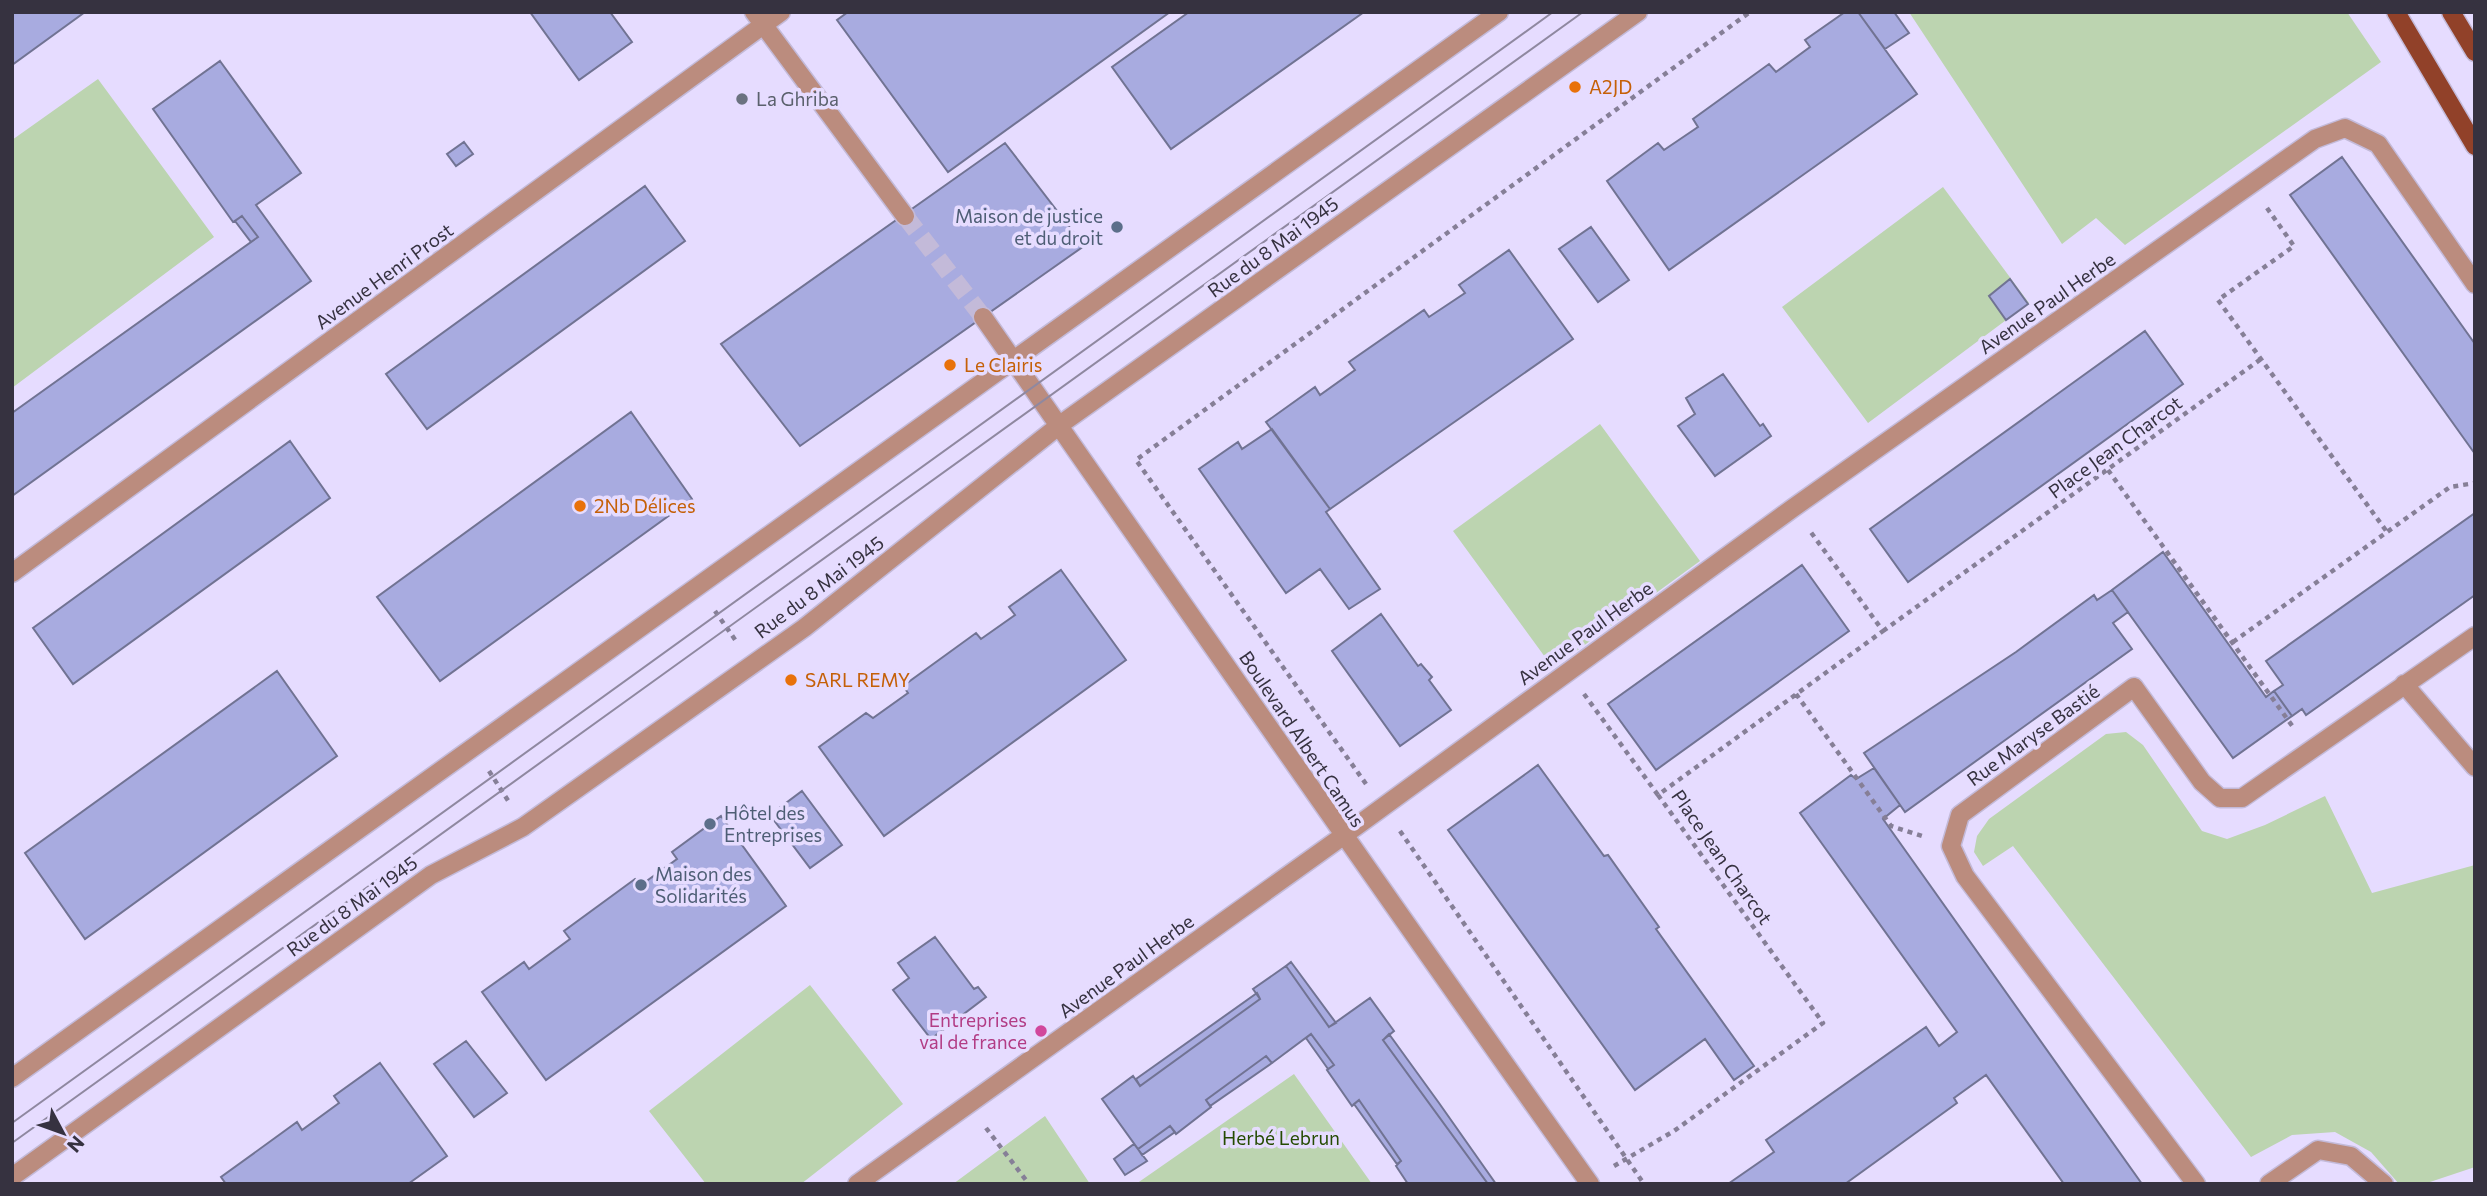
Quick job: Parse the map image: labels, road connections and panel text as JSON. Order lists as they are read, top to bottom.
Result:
{
  "streets": {
    "street": [
      "Rue du 8 Mai 1945",
      "Avenue Henri Prost",
      "Avenue Paul Herbe",
      "Rue Maryse Bastié",
      "Boulevard Albert Camus"
    ],
    "path": ["Place Jean Charcot"]
  },
  "crossings": [
    ["Rue du 8 Mai 1945", "Boulevard Albert Camus"],
    ["Avenue Paul Herbe", "Boulevard Albert Camus"]
  ],
  "parks": ["Herbé Lebrun"],
  "places": [
    "A2JD",
    "La Ghriba",
    "Maison de justice et du droit",
    "Le Clairis",
    "2Nb Délices",
    "SARL REMY",
    "Hôtel des Entreprises",
    "Maison des Solidarités",
    "Entreprises val de france"
  ],
  "north": "bottom right"
}
